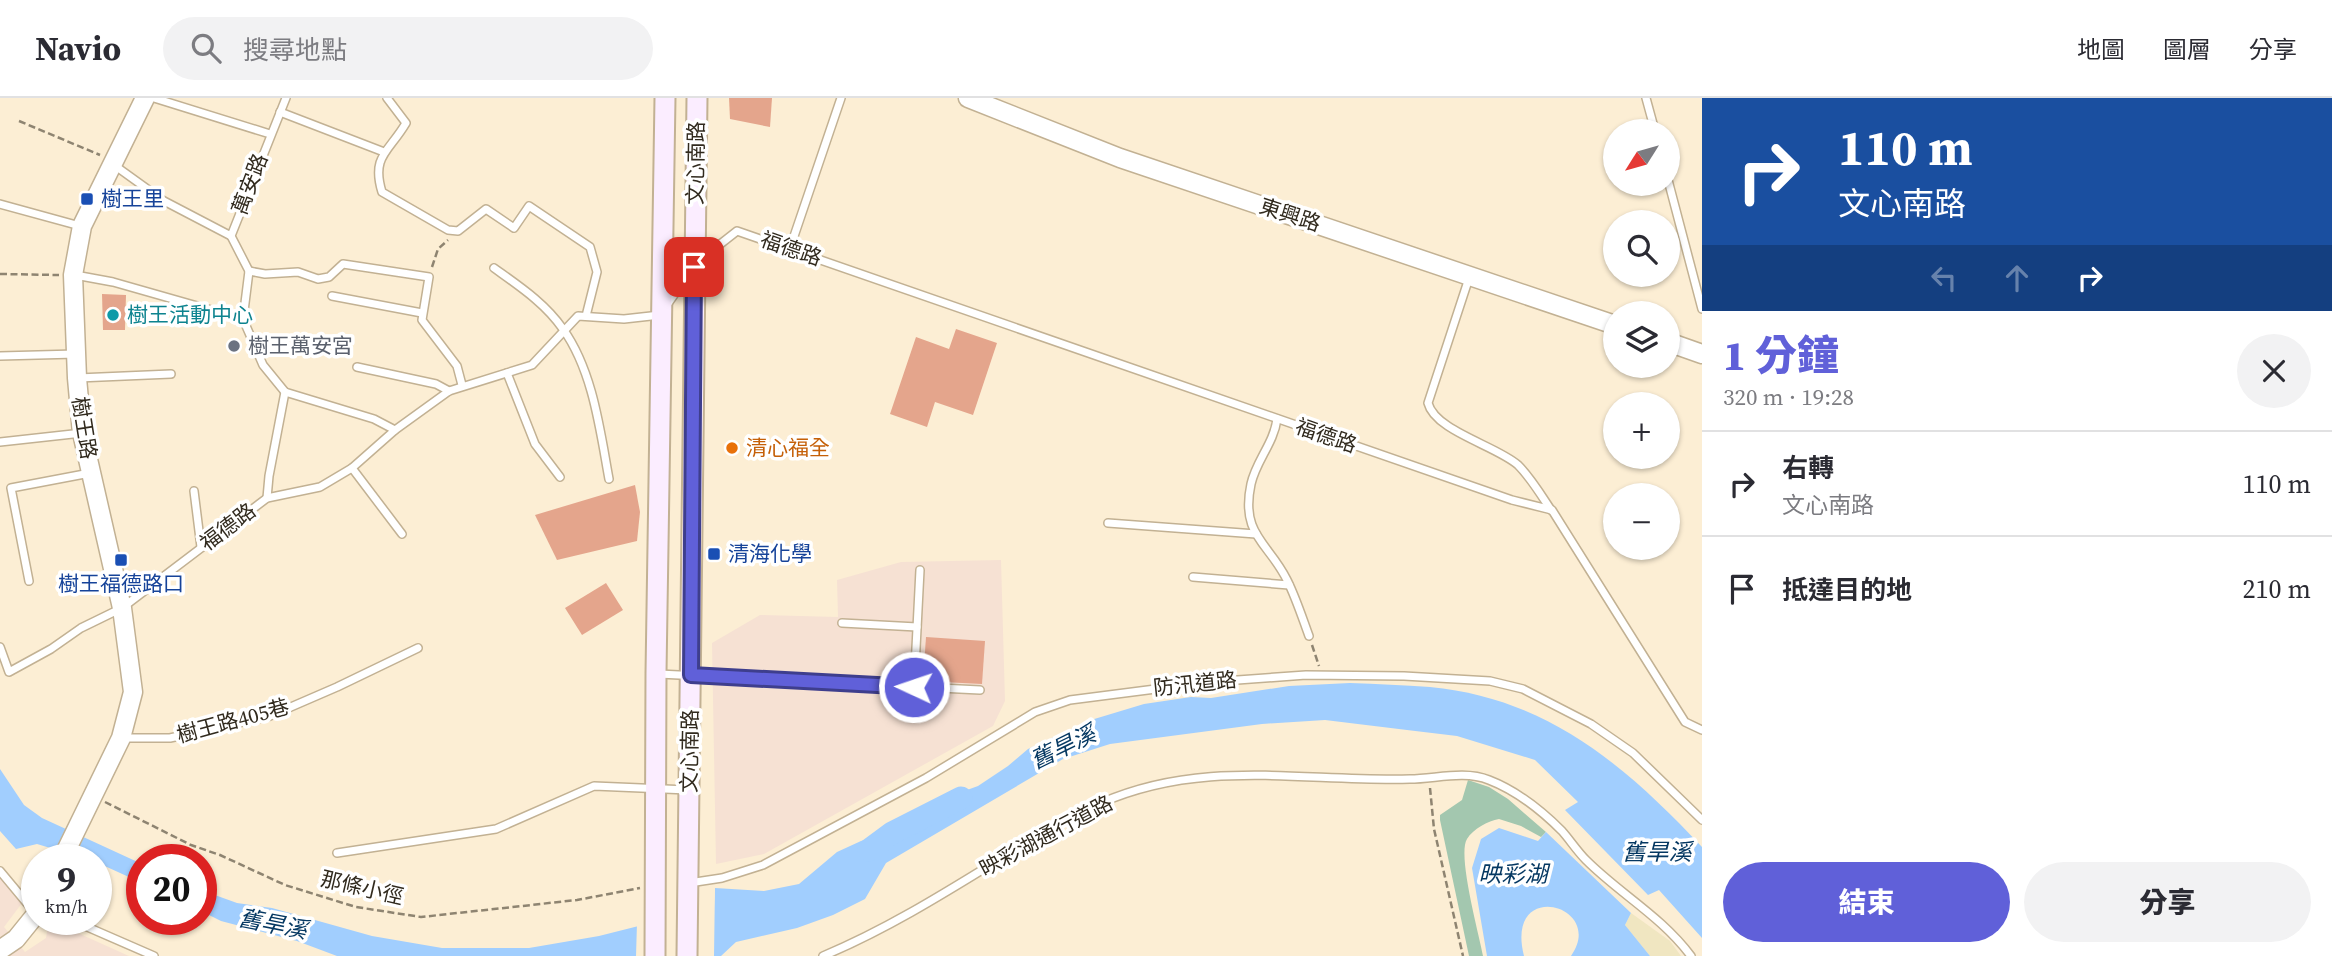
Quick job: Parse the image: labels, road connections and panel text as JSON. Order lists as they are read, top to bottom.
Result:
{
  "streets": {
    "main road": ["文心南路"],
    "street": ["東興路", "樹王路"],
    "lane": [
      "萬安路",
      "福德路",
      "防汛道路",
      "樹王路405巷",
      "映彩湖通行道路"
    ],
    "path": ["那條小徑"]
  },
  "crossings": [
    ["文心南路", "福德路"],
    ["文心南路", "防汛道路"],
    ["文心南路", "那條小徑"],
    ["福德路", "樹王路"],
    ["樹王路", "樹王路405巷"],
    ["樹王路", "那條小徑"]
  ],
  "water": ["舊旱溪", "映彩湖"],
  "places": {
    "transit": ["樹王里", "清海化學", "樹王福德路口"],
    "other": ["樹王活動中心", "樹王萬安宮", "清心福全"]
  },
  "north": "bottom left",
  "page": {
    "header": "Navio",
    "search": "搜尋地點",
    "nav": ["地圖", "圖層", "分享"],
    "turn": ["110 m", "文心南路"],
    "map_buttons": ["+", "−"],
    "heading": ["1 分鐘", "320 m · 19:28"],
    "list": [
      {
        "name": "右轉",
        "note": "文心南路",
        "value": "110 m"
      },
      {
        "name": "抵達目的地",
        "value": "210 m"
      }
    ],
    "speed": "9 km/h",
    "limit": "20",
    "buttons": ["結束", "分享"]
  }
}
